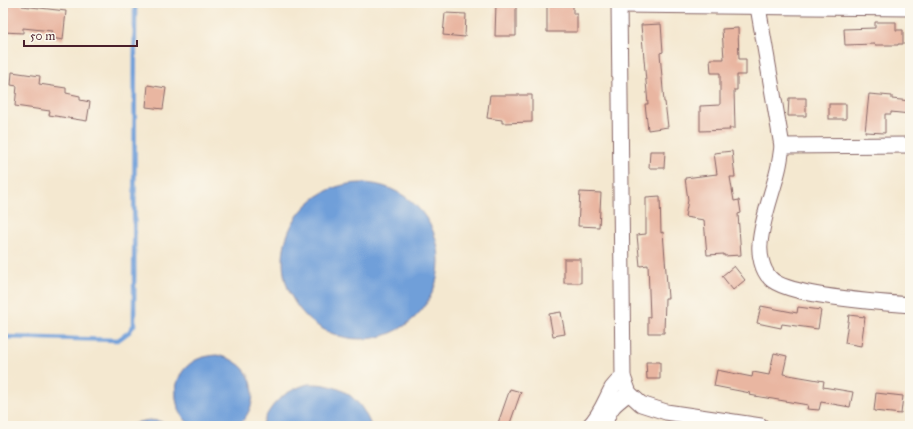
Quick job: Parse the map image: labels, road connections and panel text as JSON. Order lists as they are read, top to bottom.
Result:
{
  "scale_bar": "50 m"
}
